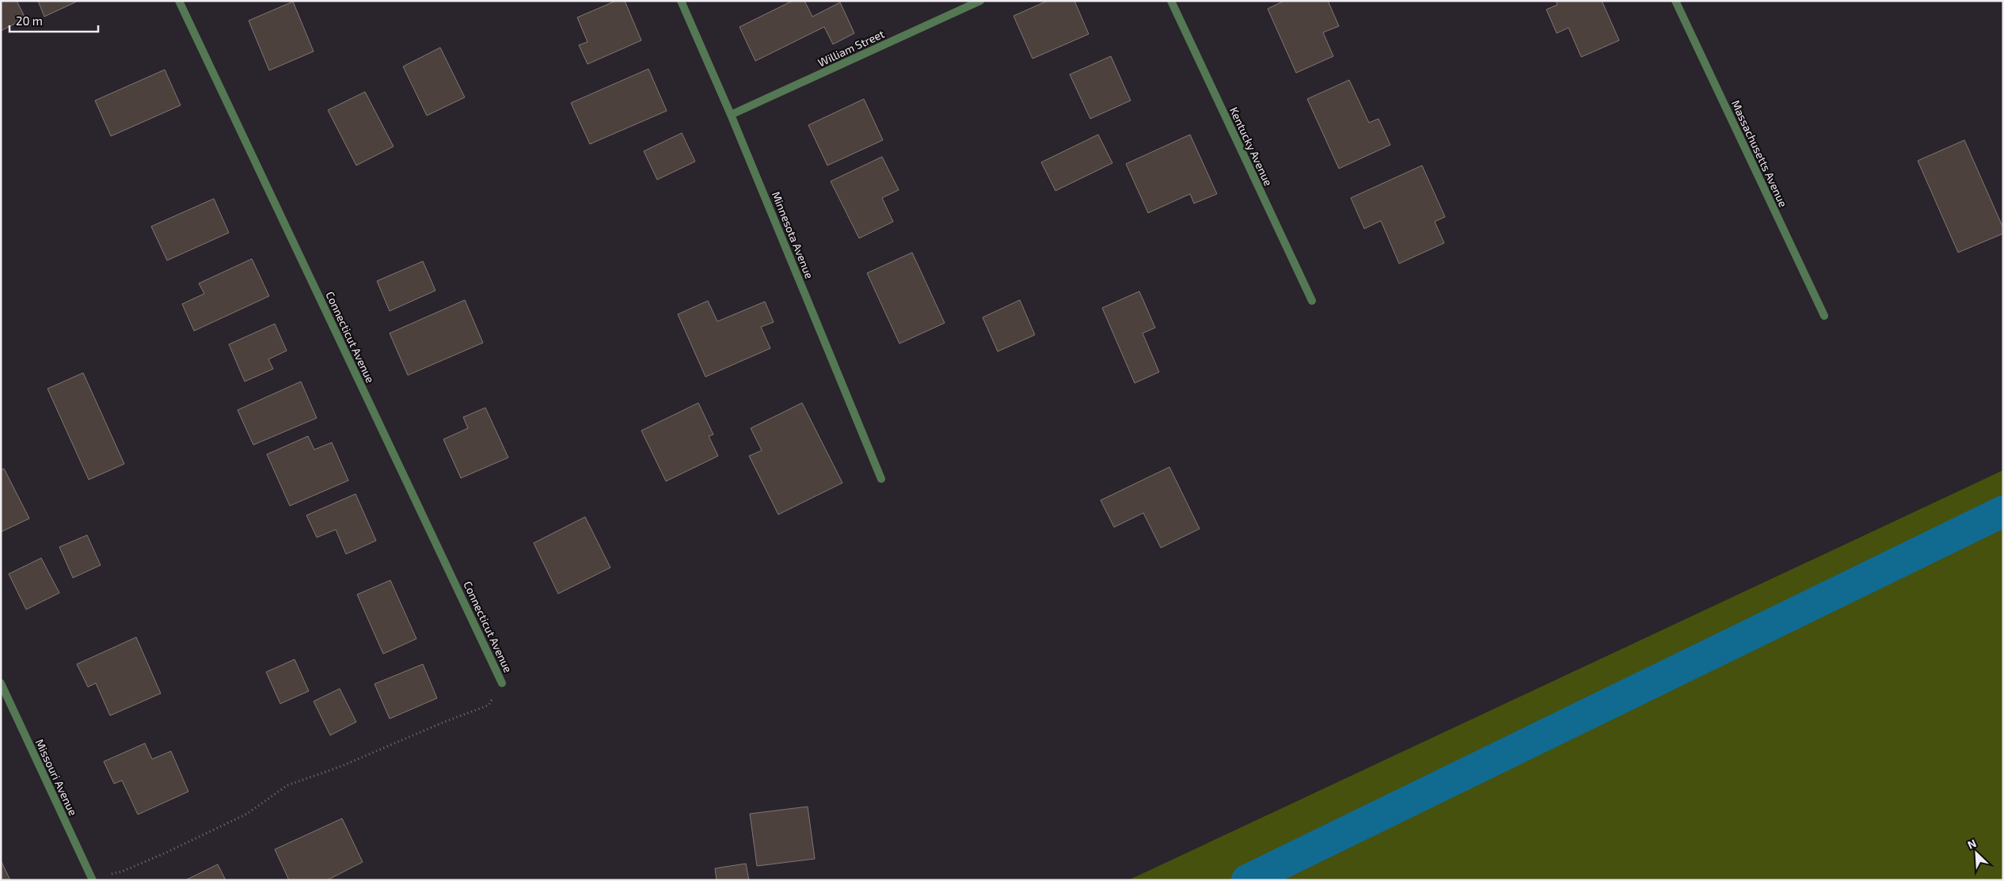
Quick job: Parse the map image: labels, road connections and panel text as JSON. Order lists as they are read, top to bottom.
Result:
{
  "streets": {
    "street": [
      "William Street",
      "Kentucky Avenue",
      "Massachusetts Avenue",
      "Minnesota Avenue",
      "Connecticut Avenue",
      "Missouri Avenue"
    ]
  },
  "crossings": [
    ["William Street", "Minnesota Avenue"]
  ],
  "scale_bar": "20 m",
  "north": "top left"
}
